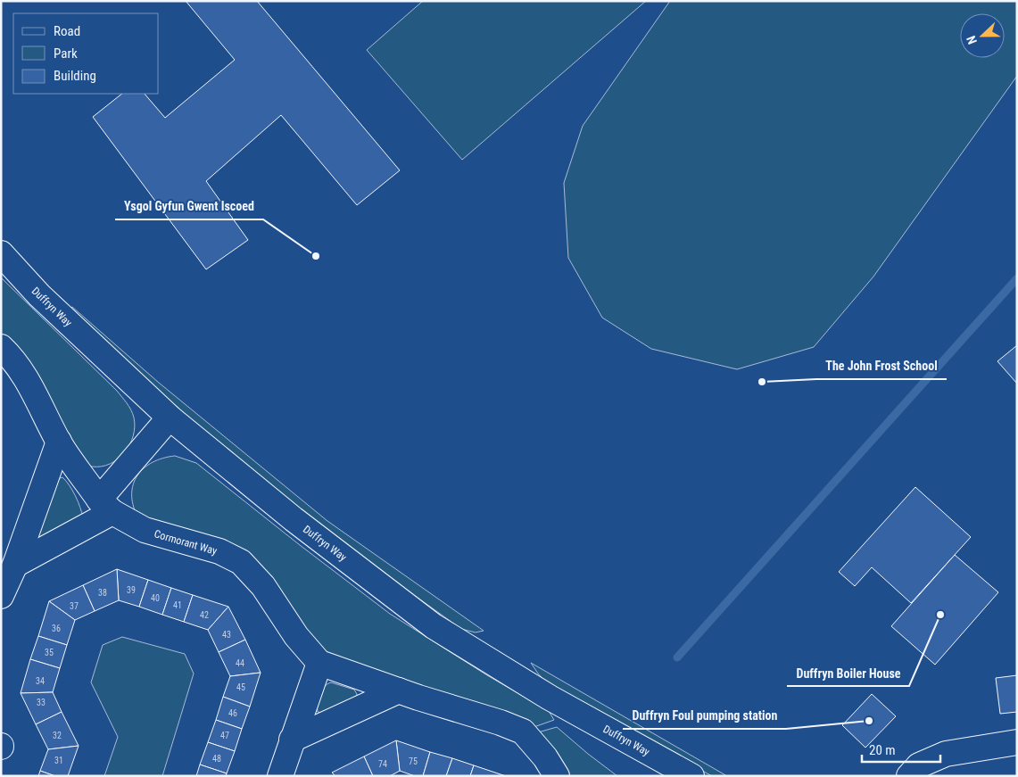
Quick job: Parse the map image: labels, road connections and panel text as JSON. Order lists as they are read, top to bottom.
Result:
{
  "streets": {
    "street": ["Duffryn Way", "Cormorant Way"]
  },
  "places": [
    "Ysgol Gyfun Gwent Iscoed",
    "The John Frost School",
    "Duffryn Boiler House",
    "Duffryn Foul pumping station"
  ],
  "house_numbers": [
    "39",
    "38",
    "40",
    "41",
    "37",
    "42",
    "36",
    "43",
    "35",
    "44",
    "34",
    "45",
    "33",
    "46",
    "32",
    "47",
    "48",
    "31",
    "75",
    "74"
  ],
  "legend": ["Road", "Park", "Building"],
  "scale_bar": "20 m",
  "north": "left"
}
